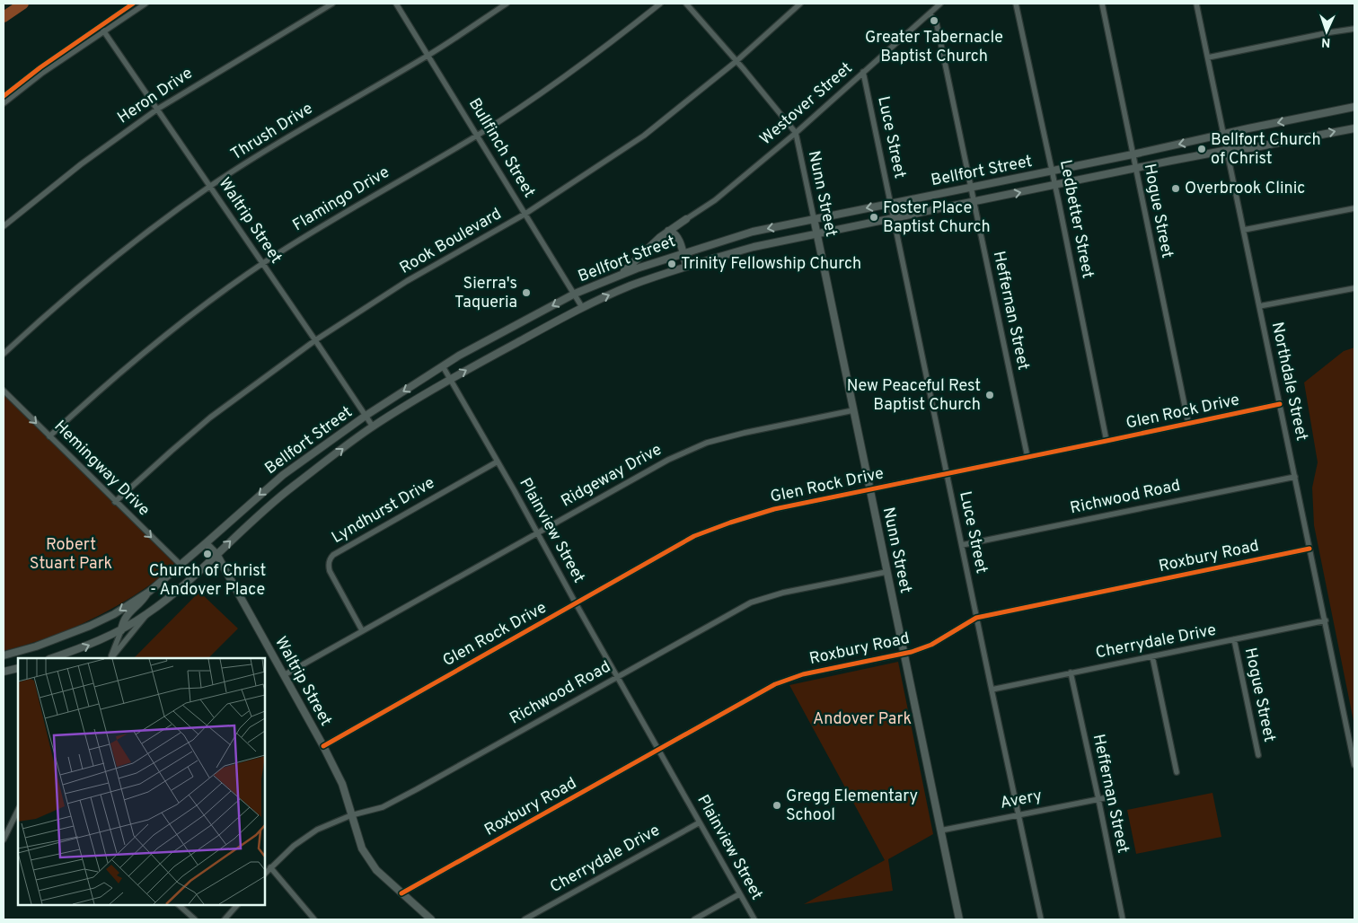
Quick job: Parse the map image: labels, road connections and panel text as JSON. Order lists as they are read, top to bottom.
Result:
{
  "streets": {
    "main road": ["Bellfort Street", "Nunn Street", "Waltrip Street"],
    "street": [
      "Heron Drive",
      "Westover Street",
      "Thrush Drive",
      "Luce Street",
      "Bullfinch Street",
      "Flamingo Drive",
      "Hogue Street",
      "Ledbetter Street",
      "Rook Boulevard",
      "Heffernan Street",
      "Northdale Street",
      "Glen Rock Drive",
      "Hemingway Drive",
      "Ridgeway Drive",
      "Richwood Road",
      "Lyndhurst Drive",
      "Plainview Street",
      "Roxbury Road",
      "Cherrydale Drive",
      "Avery"
    ]
  },
  "crossings": [
    ["Heron Drive", "Waltrip Street"],
    ["Westover Street", "Luce Street"],
    ["Westover Street", "Nunn Street"],
    ["Westover Street", "Heffernan Street"],
    ["Thrush Drive", "Bullfinch Street"],
    ["Thrush Drive", "Waltrip Street"],
    ["Luce Street", "Bellfort Street"],
    ["Luce Street", "Glen Rock Drive"],
    ["Luce Street", "Richwood Road"],
    ["Luce Street", "Roxbury Road"],
    ["Luce Street", "Cherrydale Drive"],
    ["Luce Street", "Avery"],
    ["Bullfinch Street", "Bellfort Street"],
    ["Bullfinch Street", "Flamingo Drive"],
    ["Bullfinch Street", "Rook Boulevard"],
    ["Bellfort Street", "Nunn Street"],
    ["Bellfort Street", "Hogue Street"],
    ["Bellfort Street", "Ledbetter Street"],
    ["Bellfort Street", "Waltrip Street"],
    ["Bellfort Street", "Heffernan Street"],
    ["Bellfort Street", "Northdale Street"],
    ["Bellfort Street", "Hemingway Drive"],
    ["Bellfort Street", "Plainview Street"],
    ["Nunn Street", "Glen Rock Drive"],
    ["Nunn Street", "Ridgeway Drive"],
    ["Nunn Street", "Richwood Road"],
    ["Nunn Street", "Roxbury Road"],
    ["Nunn Street", "Avery"],
    ["Flamingo Drive", "Waltrip Street"],
    ["Flamingo Drive", "Hemingway Drive"],
    ["Hogue Street", "Glen Rock Drive"],
    ["Hogue Street", "Cherrydale Drive"],
    ["Ledbetter Street", "Glen Rock Drive"],
    ["Waltrip Street", "Rook Boulevard"],
    ["Waltrip Street", "Glen Rock Drive"],
    ["Waltrip Street", "Ridgeway Drive"],
    ["Waltrip Street", "Richwood Road"],
    ["Waltrip Street", "Roxbury Road"],
    ["Rook Boulevard", "Hemingway Drive"],
    ["Heffernan Street", "Glen Rock Drive"],
    ["Heffernan Street", "Cherrydale Drive"],
    ["Heffernan Street", "Avery"],
    ["Northdale Street", "Glen Rock Drive"],
    ["Northdale Street", "Richwood Road"],
    ["Northdale Street", "Roxbury Road"],
    ["Northdale Street", "Cherrydale Drive"],
    ["Glen Rock Drive", "Plainview Street"],
    ["Ridgeway Drive", "Lyndhurst Drive"],
    ["Ridgeway Drive", "Plainview Street"],
    ["Richwood Road", "Plainview Street"],
    ["Lyndhurst Drive", "Plainview Street"],
    ["Plainview Street", "Roxbury Road"],
    ["Plainview Street", "Cherrydale Drive"]
  ],
  "one_way": ["Hemingway Drive"],
  "parks": ["Robert Stuart Park", "Andover Park"],
  "places": [
    "Greater Tabernacle Baptist Church",
    "Bellfort Church of Christ",
    "Overbrook Clinic",
    "Foster Place Baptist Church",
    "Trinity Fellowship Church",
    "Sierra's Taqueria",
    "New Peaceful Rest Baptist Church",
    "Church of Christ - Andover Place",
    "Gregg Elementary School"
  ],
  "north": "bottom"
}
